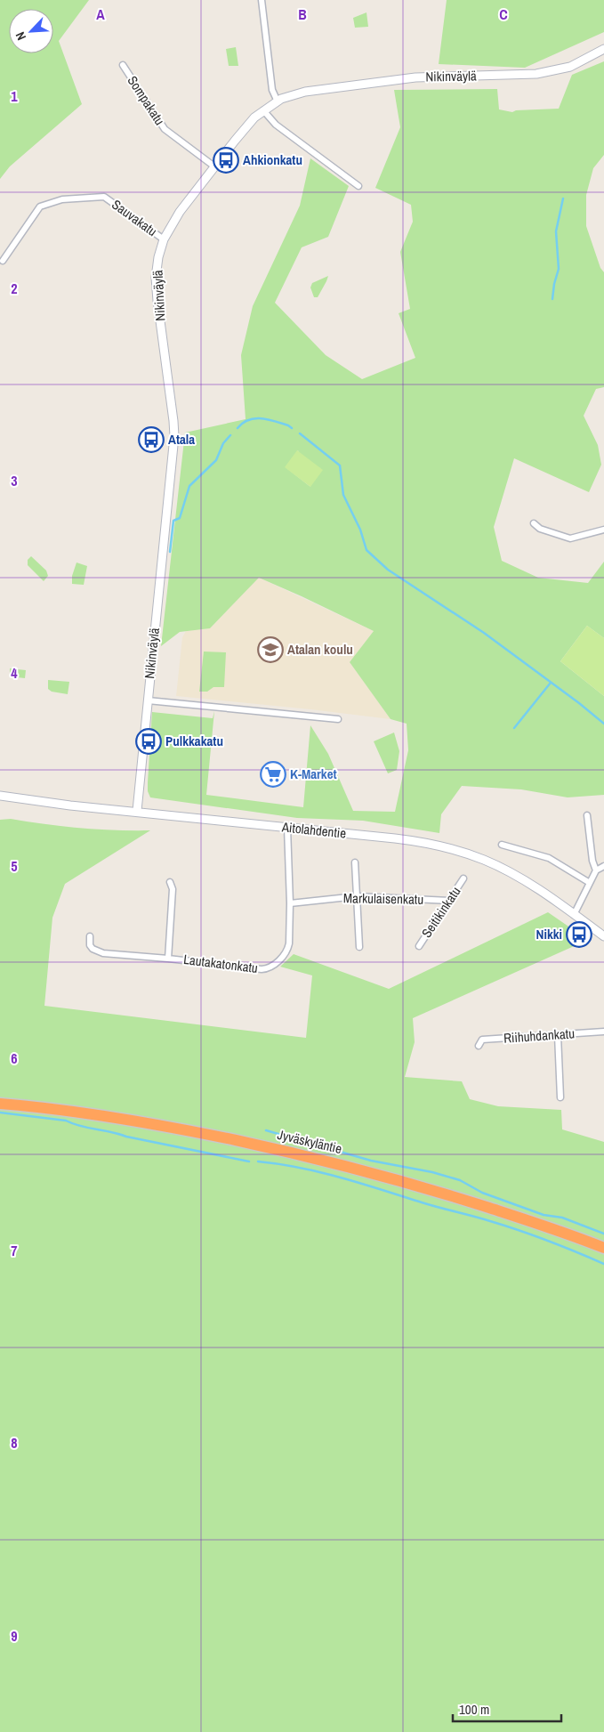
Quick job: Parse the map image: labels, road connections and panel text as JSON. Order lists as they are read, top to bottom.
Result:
{
  "streets": {
    "highway": ["Jyväskyläntie"],
    "street": [
      "Nikinväylä",
      "Sompakatu",
      "Sauvakatu",
      "Aitolahdentie",
      "Markulaisenkatu",
      "Seitikinkatu",
      "Lautakatonkatu",
      "Riihuhdankatu"
    ]
  },
  "crossings": [
    ["Nikinväylä", "Sompakatu"],
    ["Nikinväylä", "Sauvakatu"],
    ["Nikinväylä", "Aitolahdentie"],
    ["Aitolahdentie", "Lautakatonkatu"],
    ["Markulaisenkatu", "Seitikinkatu"],
    ["Markulaisenkatu", "Lautakatonkatu"]
  ],
  "places": {
    "bus stop": [
      "Ahkionkatu",
      "Atala",
      "Pulkkakatu",
      "Nikki"
    ],
    "school or university": ["Atalan koulu"],
    "supermarket": ["K-Market"]
  },
  "scale_bar": "100 m",
  "north": "bottom left",
  "grid": {
    "columns": ["A", "B", "C"],
    "rows": [
      "1",
      "2",
      "3",
      "4",
      "5",
      "6",
      "7",
      "8",
      "9"
    ]
  }
}
